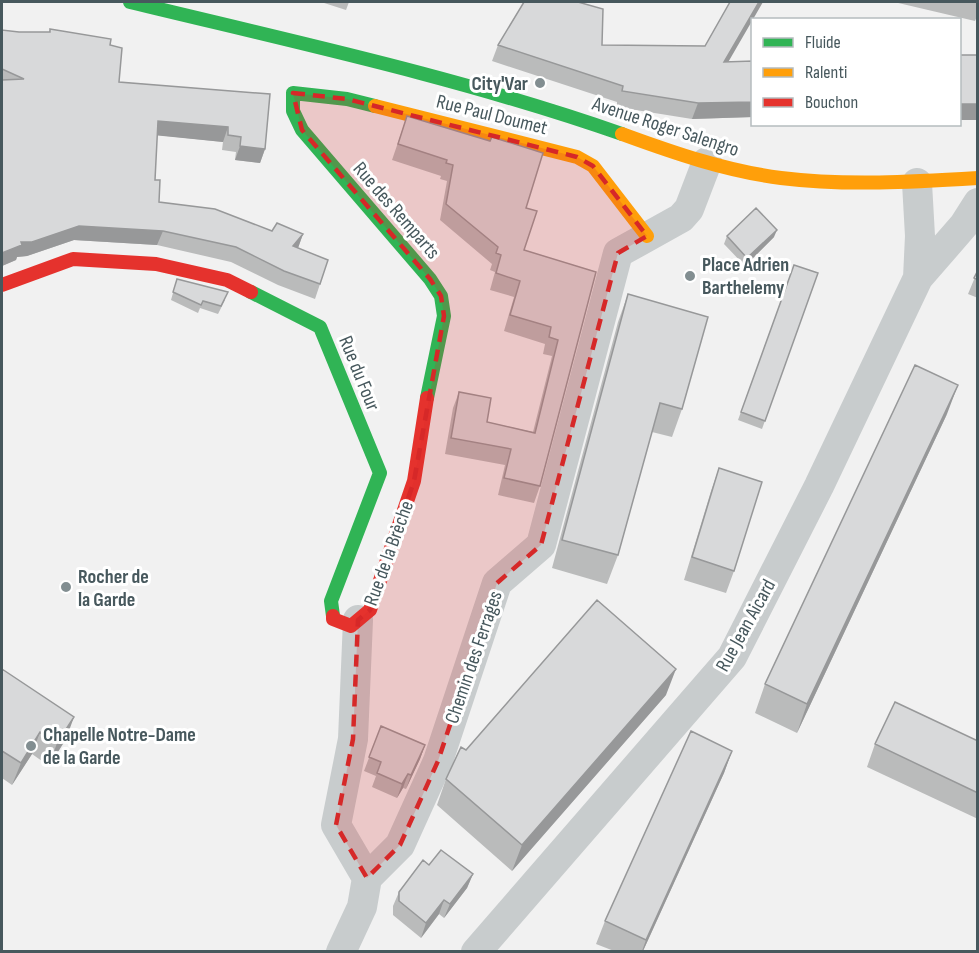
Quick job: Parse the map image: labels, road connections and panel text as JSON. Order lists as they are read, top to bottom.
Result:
{
  "streets": {
    "street": [
      "Rue Paul Doumet",
      "Avenue Roger Salengro",
      "Rue des Remparts",
      "Rue du Four",
      "Rue de la Brèche",
      "Rue Jean Aicard",
      "Chemin des Ferrages"
    ]
  },
  "crossings": [
    ["Rue Paul Doumet", "Rue des Remparts"],
    ["Rue Paul Doumet", "Chemin des Ferrages"],
    ["Avenue Roger Salengro", "Rue Jean Aicard"],
    ["Rue des Remparts", "Rue de la Brèche"],
    ["Rue du Four", "Rue de la Brèche"],
    ["Rue de la Brèche", "Chemin des Ferrages"]
  ],
  "places": [
    "City'Var",
    "Place Adrien Barthelemy",
    "Rocher de la Garde",
    "Chapelle Notre-Dame de la Garde"
  ],
  "legend": ["Fluide", "Ralenti", "Bouchon"]
}
